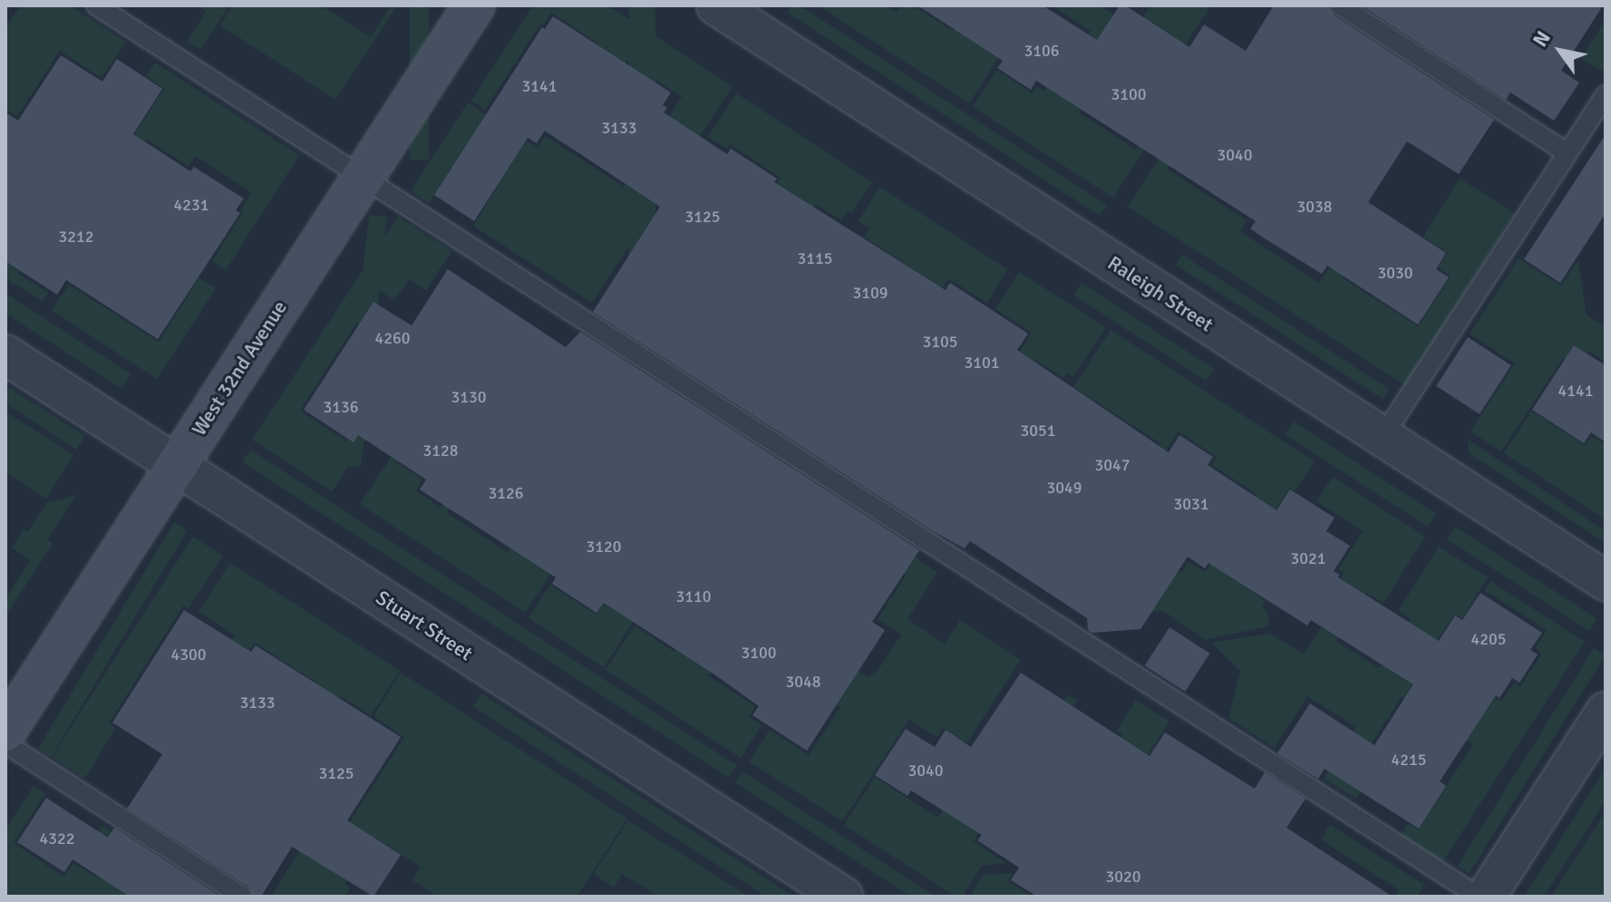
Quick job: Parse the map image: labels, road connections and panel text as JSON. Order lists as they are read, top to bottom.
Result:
{
  "streets": {
    "street": ["Raleigh Street", "West 32nd Avenue", "Stuart Street"]
  },
  "crossings": [
    ["West 32nd Avenue", "Stuart Street"]
  ],
  "house_numbers": [
    "3106",
    "3141",
    "3100",
    "3133",
    "3040",
    "4231",
    "3038",
    "3125",
    "3212",
    "3115",
    "3030",
    "3109",
    "4260",
    "3105",
    "3101",
    "4141",
    "3130",
    "3136",
    "3051",
    "3128",
    "3047",
    "3049",
    "3126",
    "3031",
    "3120",
    "3021",
    "3110",
    "4205",
    "3100",
    "4300",
    "3048",
    "3133",
    "4215",
    "3040",
    "3125",
    "4322",
    "3020"
  ],
  "north": "top left"
}
